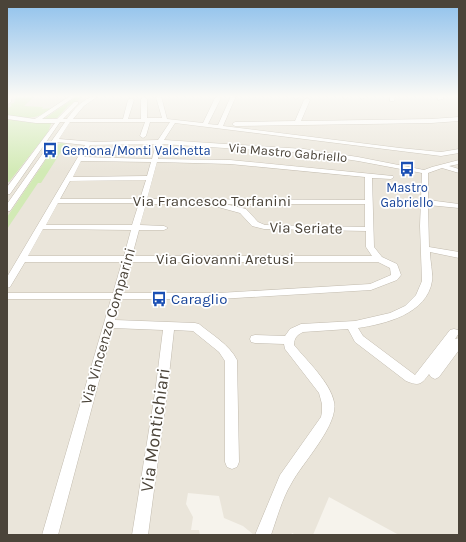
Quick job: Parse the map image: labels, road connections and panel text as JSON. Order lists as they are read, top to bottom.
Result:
{
  "streets": {
    "street": [
      "Via Mastro Gabriello",
      "Via Francesco Torfanini",
      "Via Seriate",
      "Via Giovanni Aretusi",
      "Via Vincenzo Comparini",
      "Via Montichiari"
    ]
  },
  "crossings": [
    ["Via Mastro Gabriello", "Via Vincenzo Comparini"],
    ["Via Francesco Torfanini", "Via Seriate"],
    ["Via Francesco Torfanini", "Via Vincenzo Comparini"],
    ["Via Giovanni Aretusi", "Via Vincenzo Comparini"]
  ],
  "places": {
    "bus stop": ["Gemona/Monti Valchetta", "Mastro Gabriello", "Caraglio"]
  }
}
